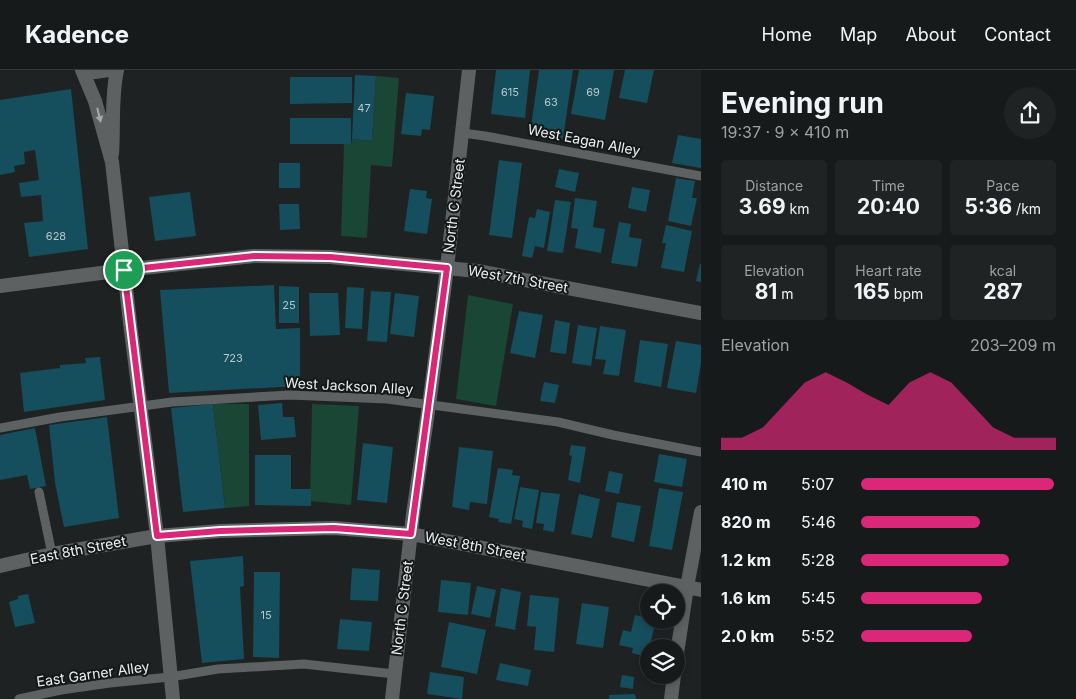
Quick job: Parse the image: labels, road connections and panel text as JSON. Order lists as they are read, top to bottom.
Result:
{
  "streets": {
    "street": [
      "North C Street",
      "West 7th Street",
      "West 8th Street",
      "East 8th Street"
    ],
    "lane": ["West Eagan Alley", "West Jackson Alley", "East Garner Alley"]
  },
  "crossings": [
    ["West Eagan Alley", "North C Street"],
    ["North C Street", "West 7th Street"],
    ["North C Street", "West Jackson Alley"],
    ["North C Street", "West 8th Street"],
    ["North C Street", "East Garner Alley"],
    ["West 8th Street", "East 8th Street"]
  ],
  "house_numbers": [
    "615",
    "69",
    "63",
    "47",
    "628",
    "25",
    "723",
    "15"
  ],
  "page": {
    "header": "Kadence",
    "nav": [
      "Home",
      "Map",
      "About",
      "Contact"
    ],
    "heading": ["Evening run", "19:37 · 9 × 410 m"],
    "stats": [
      ["Distance", "3.69 km"],
      ["Time", "20:40"],
      ["Pace", "5:36 /km"],
      ["Elevation", "81 m"],
      ["Heart rate", "165 bpm"],
      ["kcal", "287"]
    ],
    "chart": ["Elevation", "203–209 m"],
    "list": [
      {
        "name": "410 m",
        "note": "5:07"
      },
      {
        "name": "820 m",
        "note": "5:46"
      },
      {
        "name": "1.2 km",
        "note": "5:28"
      },
      {
        "name": "1.6 km",
        "note": "5:45"
      },
      {
        "name": "2.0 km",
        "note": "5:52"
      }
    ]
  }
}
